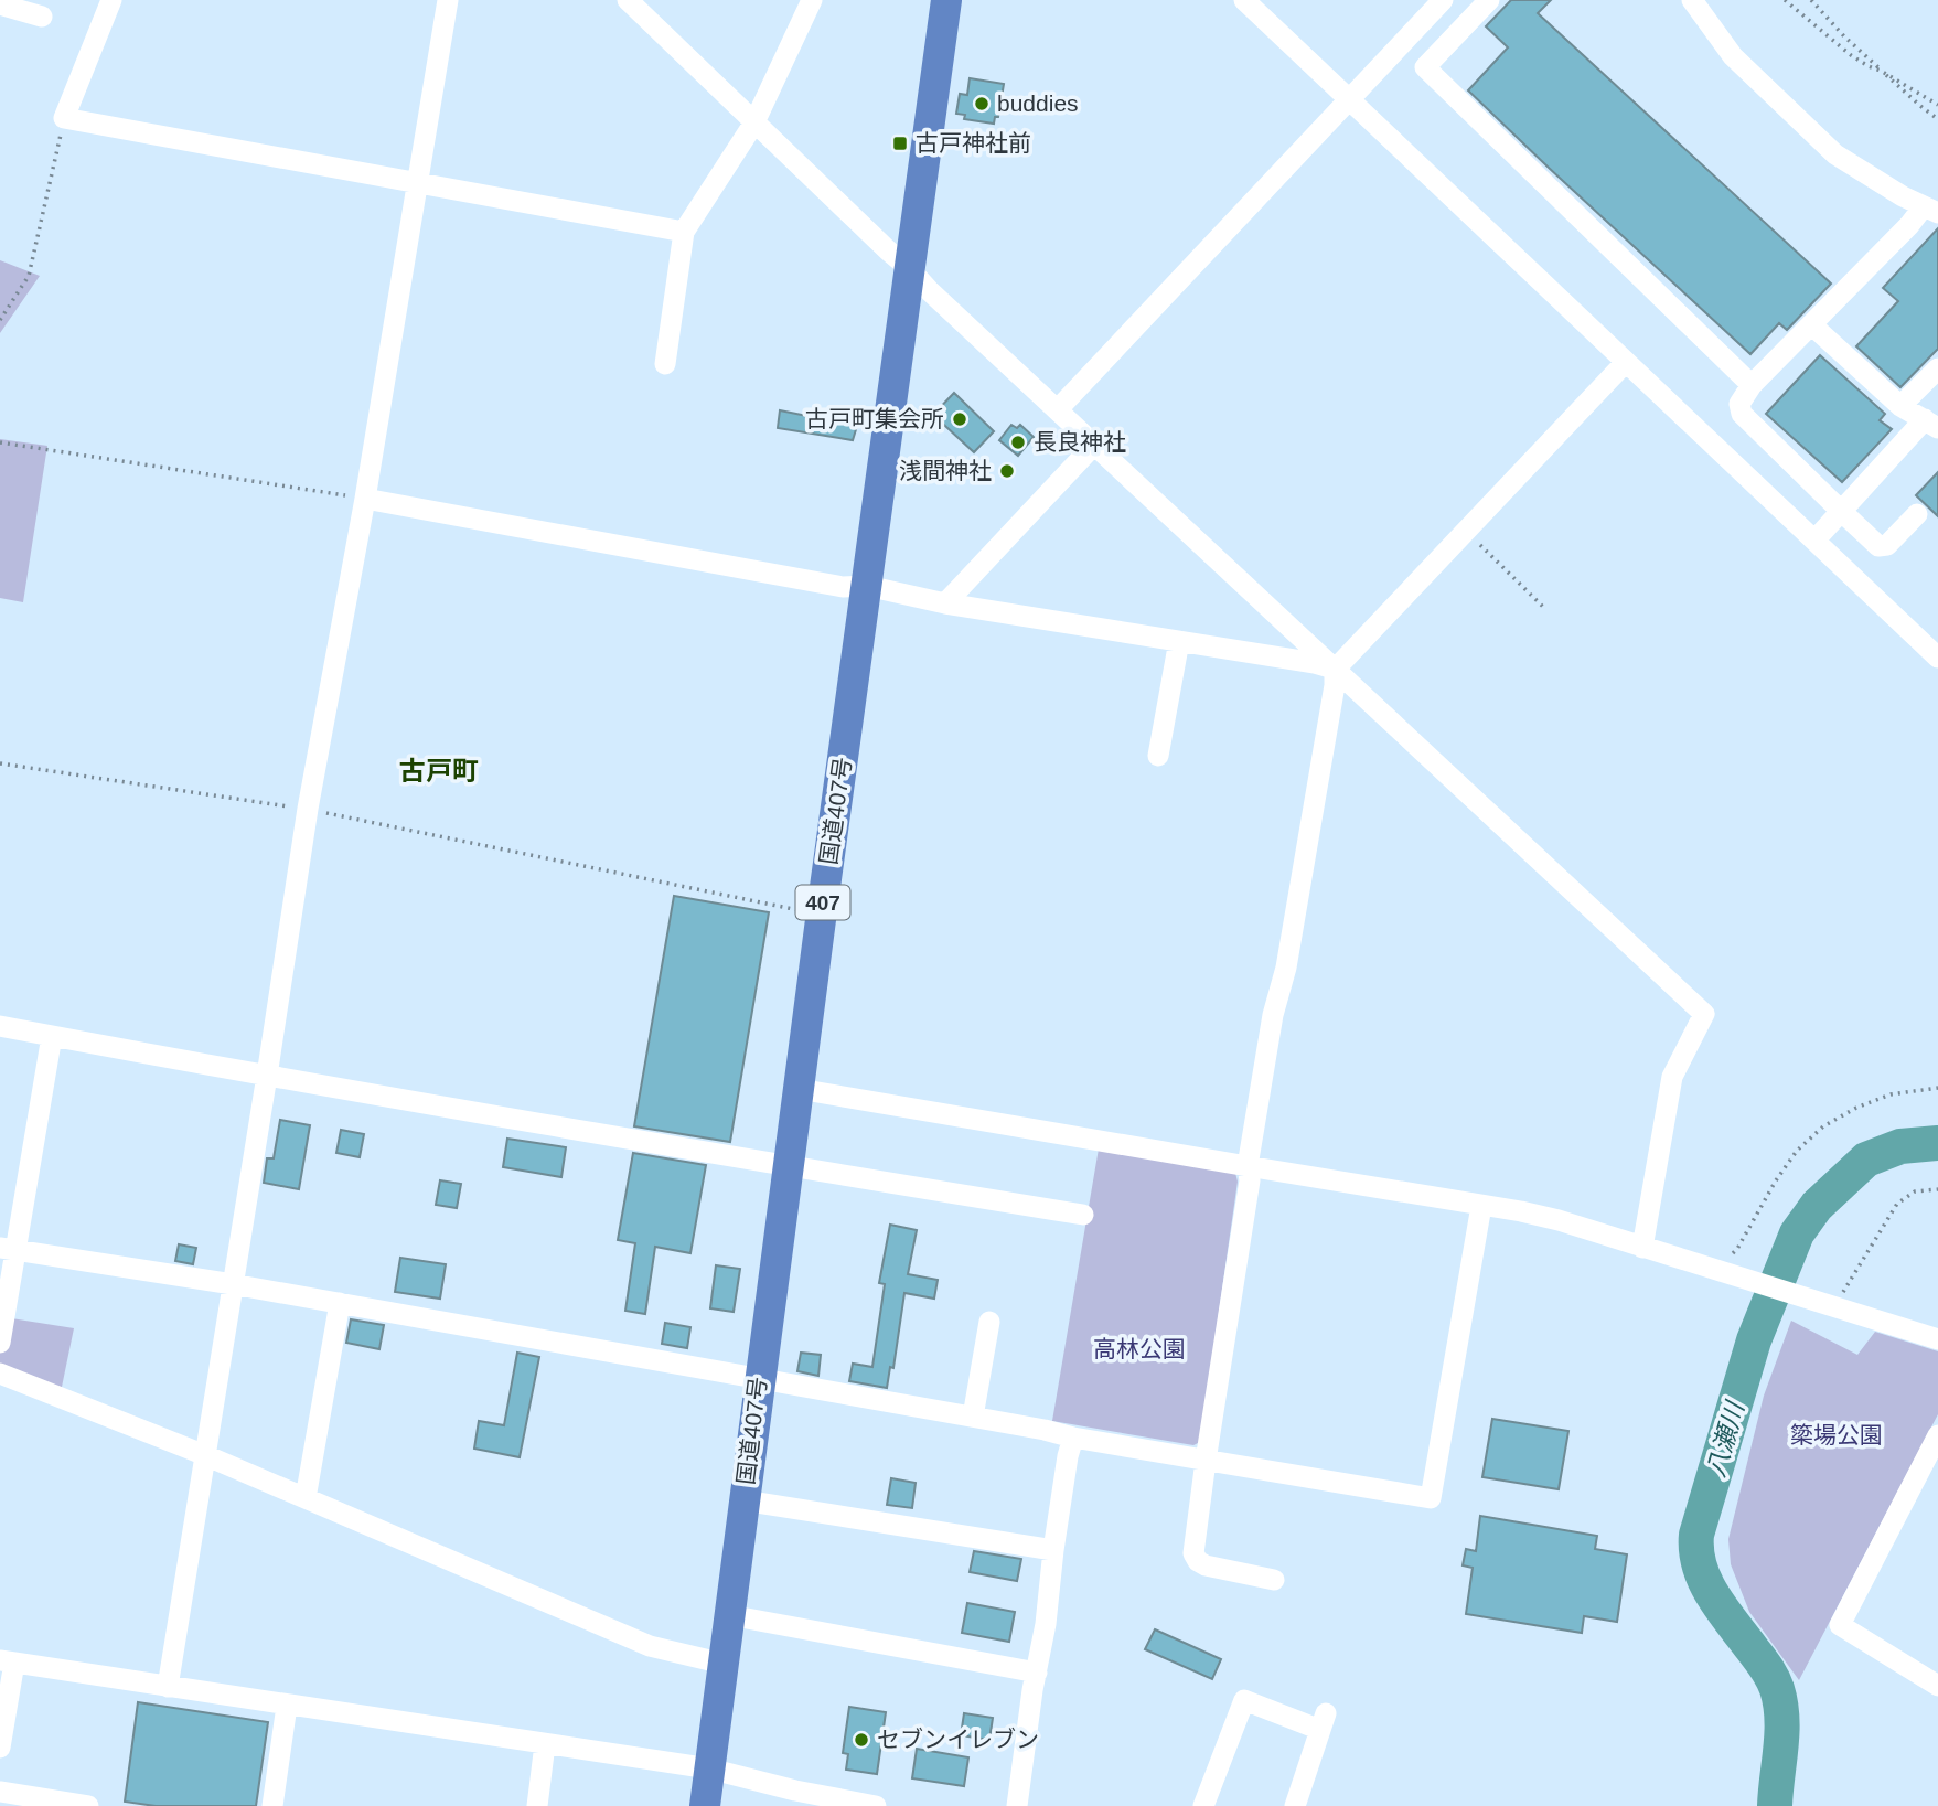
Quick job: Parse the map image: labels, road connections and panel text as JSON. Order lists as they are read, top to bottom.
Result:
{
  "streets": {
    "highway": ["国道407号", "407"]
  },
  "districts": ["古戸町"],
  "water": ["八瀬川"],
  "parks": ["高林公園", "簗場公園"],
  "places": {
    "other": [
      "buddies",
      "古戸町集会所",
      "長良神社",
      "浅間神社",
      "セブンイレブン"
    ],
    "transit": ["古戸神社前"]
  }
}
